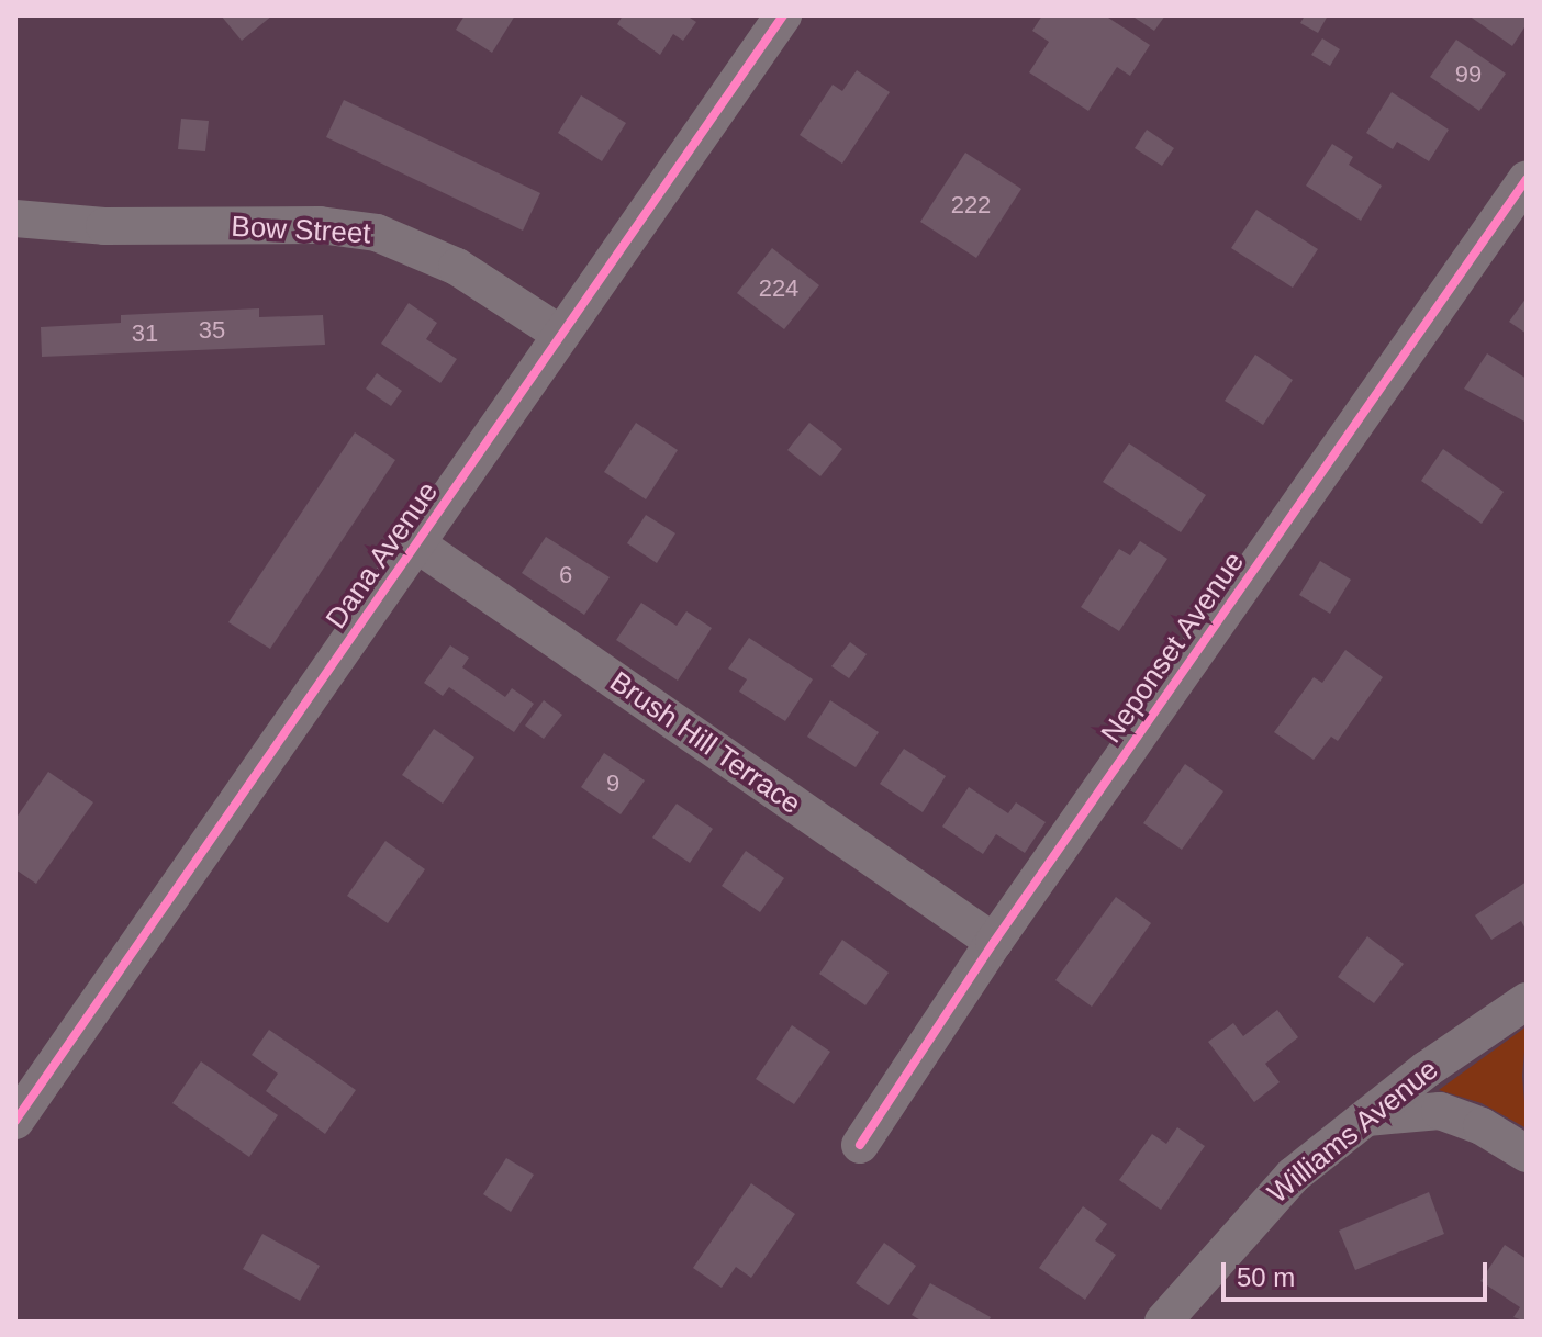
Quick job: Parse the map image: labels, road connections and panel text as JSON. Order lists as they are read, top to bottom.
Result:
{
  "streets": {
    "street": [
      "Bow Street",
      "Dana Avenue",
      "Neponset Avenue",
      "Brush Hill Terrace",
      "Williams Avenue"
    ]
  },
  "crossings": [
    ["Bow Street", "Dana Avenue"],
    ["Dana Avenue", "Brush Hill Terrace"],
    ["Neponset Avenue", "Brush Hill Terrace"]
  ],
  "house_numbers": [
    "99",
    "222",
    "224",
    "35",
    "31",
    "6",
    "9"
  ],
  "scale_bar": "50 m"
}
